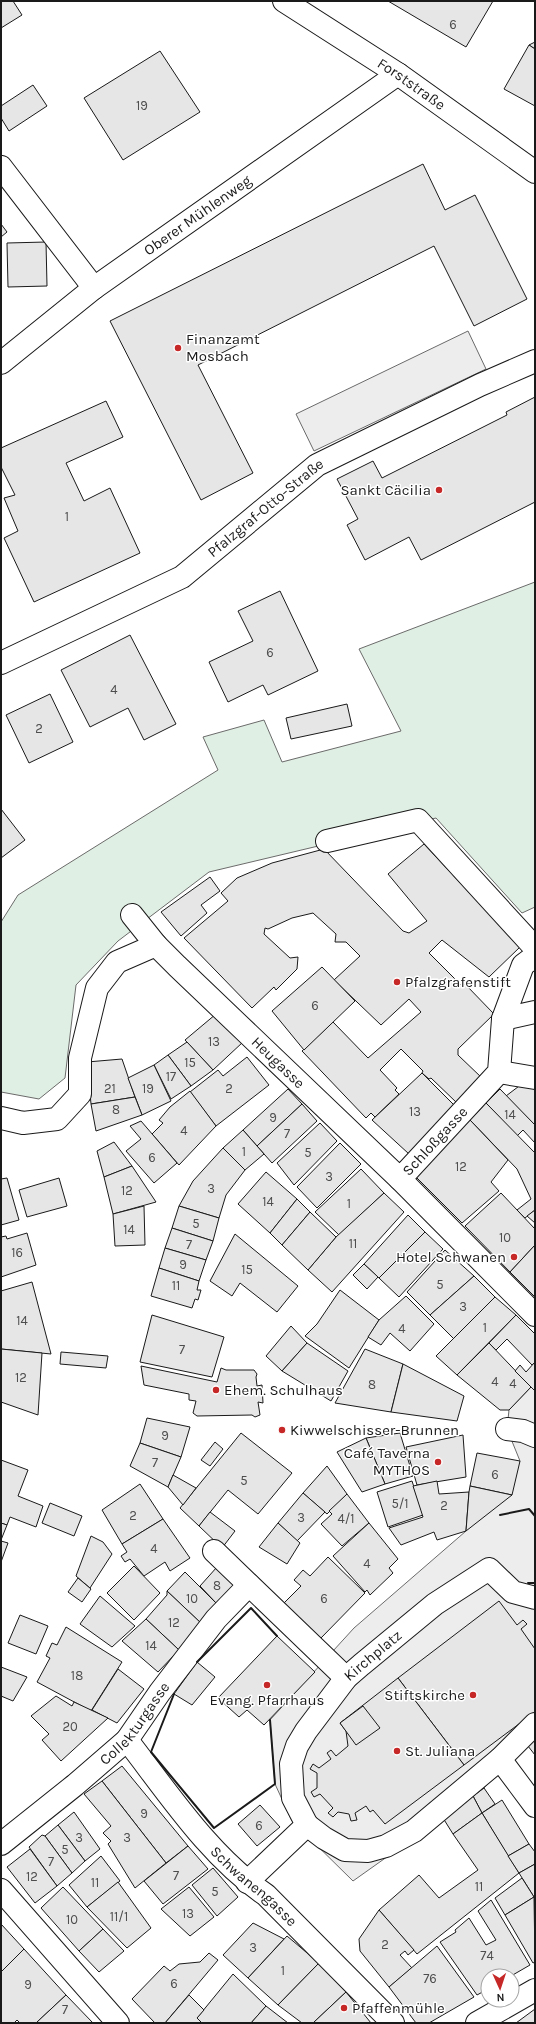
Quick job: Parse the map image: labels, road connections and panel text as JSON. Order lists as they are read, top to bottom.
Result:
{
  "streets": {
    "street": [
      "Forststraße",
      "Oberer Mühlenweg",
      "Pfalzgraf-Otto-Straße",
      "Heugasse",
      "Schloßgasse",
      "Kirchplatz",
      "Collekturgasse",
      "Schwanengasse"
    ]
  },
  "crossings": [
    ["Forststraße", "Oberer Mühlenweg"],
    ["Heugasse", "Schloßgasse"],
    ["Collekturgasse", "Schwanengasse"]
  ],
  "places": [
    "Finanzamt Mosbach",
    "Sankt Cäcilia",
    "Pfalzgrafenstift",
    "Hotel Schwanen",
    "Ehem. Schulhaus",
    "Kiwwelschisser-Brunnen",
    "Café Taverna MYTHOS",
    "Evang. Pfarrhaus",
    "Stiftskirche",
    "St. Juliana",
    "Pfaffenmühle"
  ],
  "house_numbers": [
    "6",
    "19",
    "1",
    "6",
    "4",
    "2",
    "6",
    "13",
    "15",
    "17",
    "21",
    "19",
    "2",
    "8",
    "13",
    "14",
    "9",
    "4",
    "7",
    "1",
    "5",
    "6",
    "12",
    "3",
    "3",
    "12",
    "14",
    "1",
    "5",
    "14",
    "10",
    "11",
    "7",
    "16",
    "9",
    "15",
    "5",
    "11",
    "3",
    "14",
    "1",
    "4",
    "7",
    "12",
    "4",
    "4",
    "8",
    "9",
    "7",
    "6",
    "5",
    "5/1",
    "2",
    "2",
    "3",
    "4/1",
    "4",
    "4",
    "8",
    "10",
    "6",
    "12",
    "14",
    "18",
    "20",
    "9",
    "6",
    "3",
    "3",
    "5",
    "7",
    "7",
    "12",
    "11",
    "11",
    "5",
    "13",
    "11/1",
    "10",
    "2",
    "3",
    "74",
    "1",
    "76",
    "6",
    "9",
    "7"
  ],
  "north": "bottom"
}
